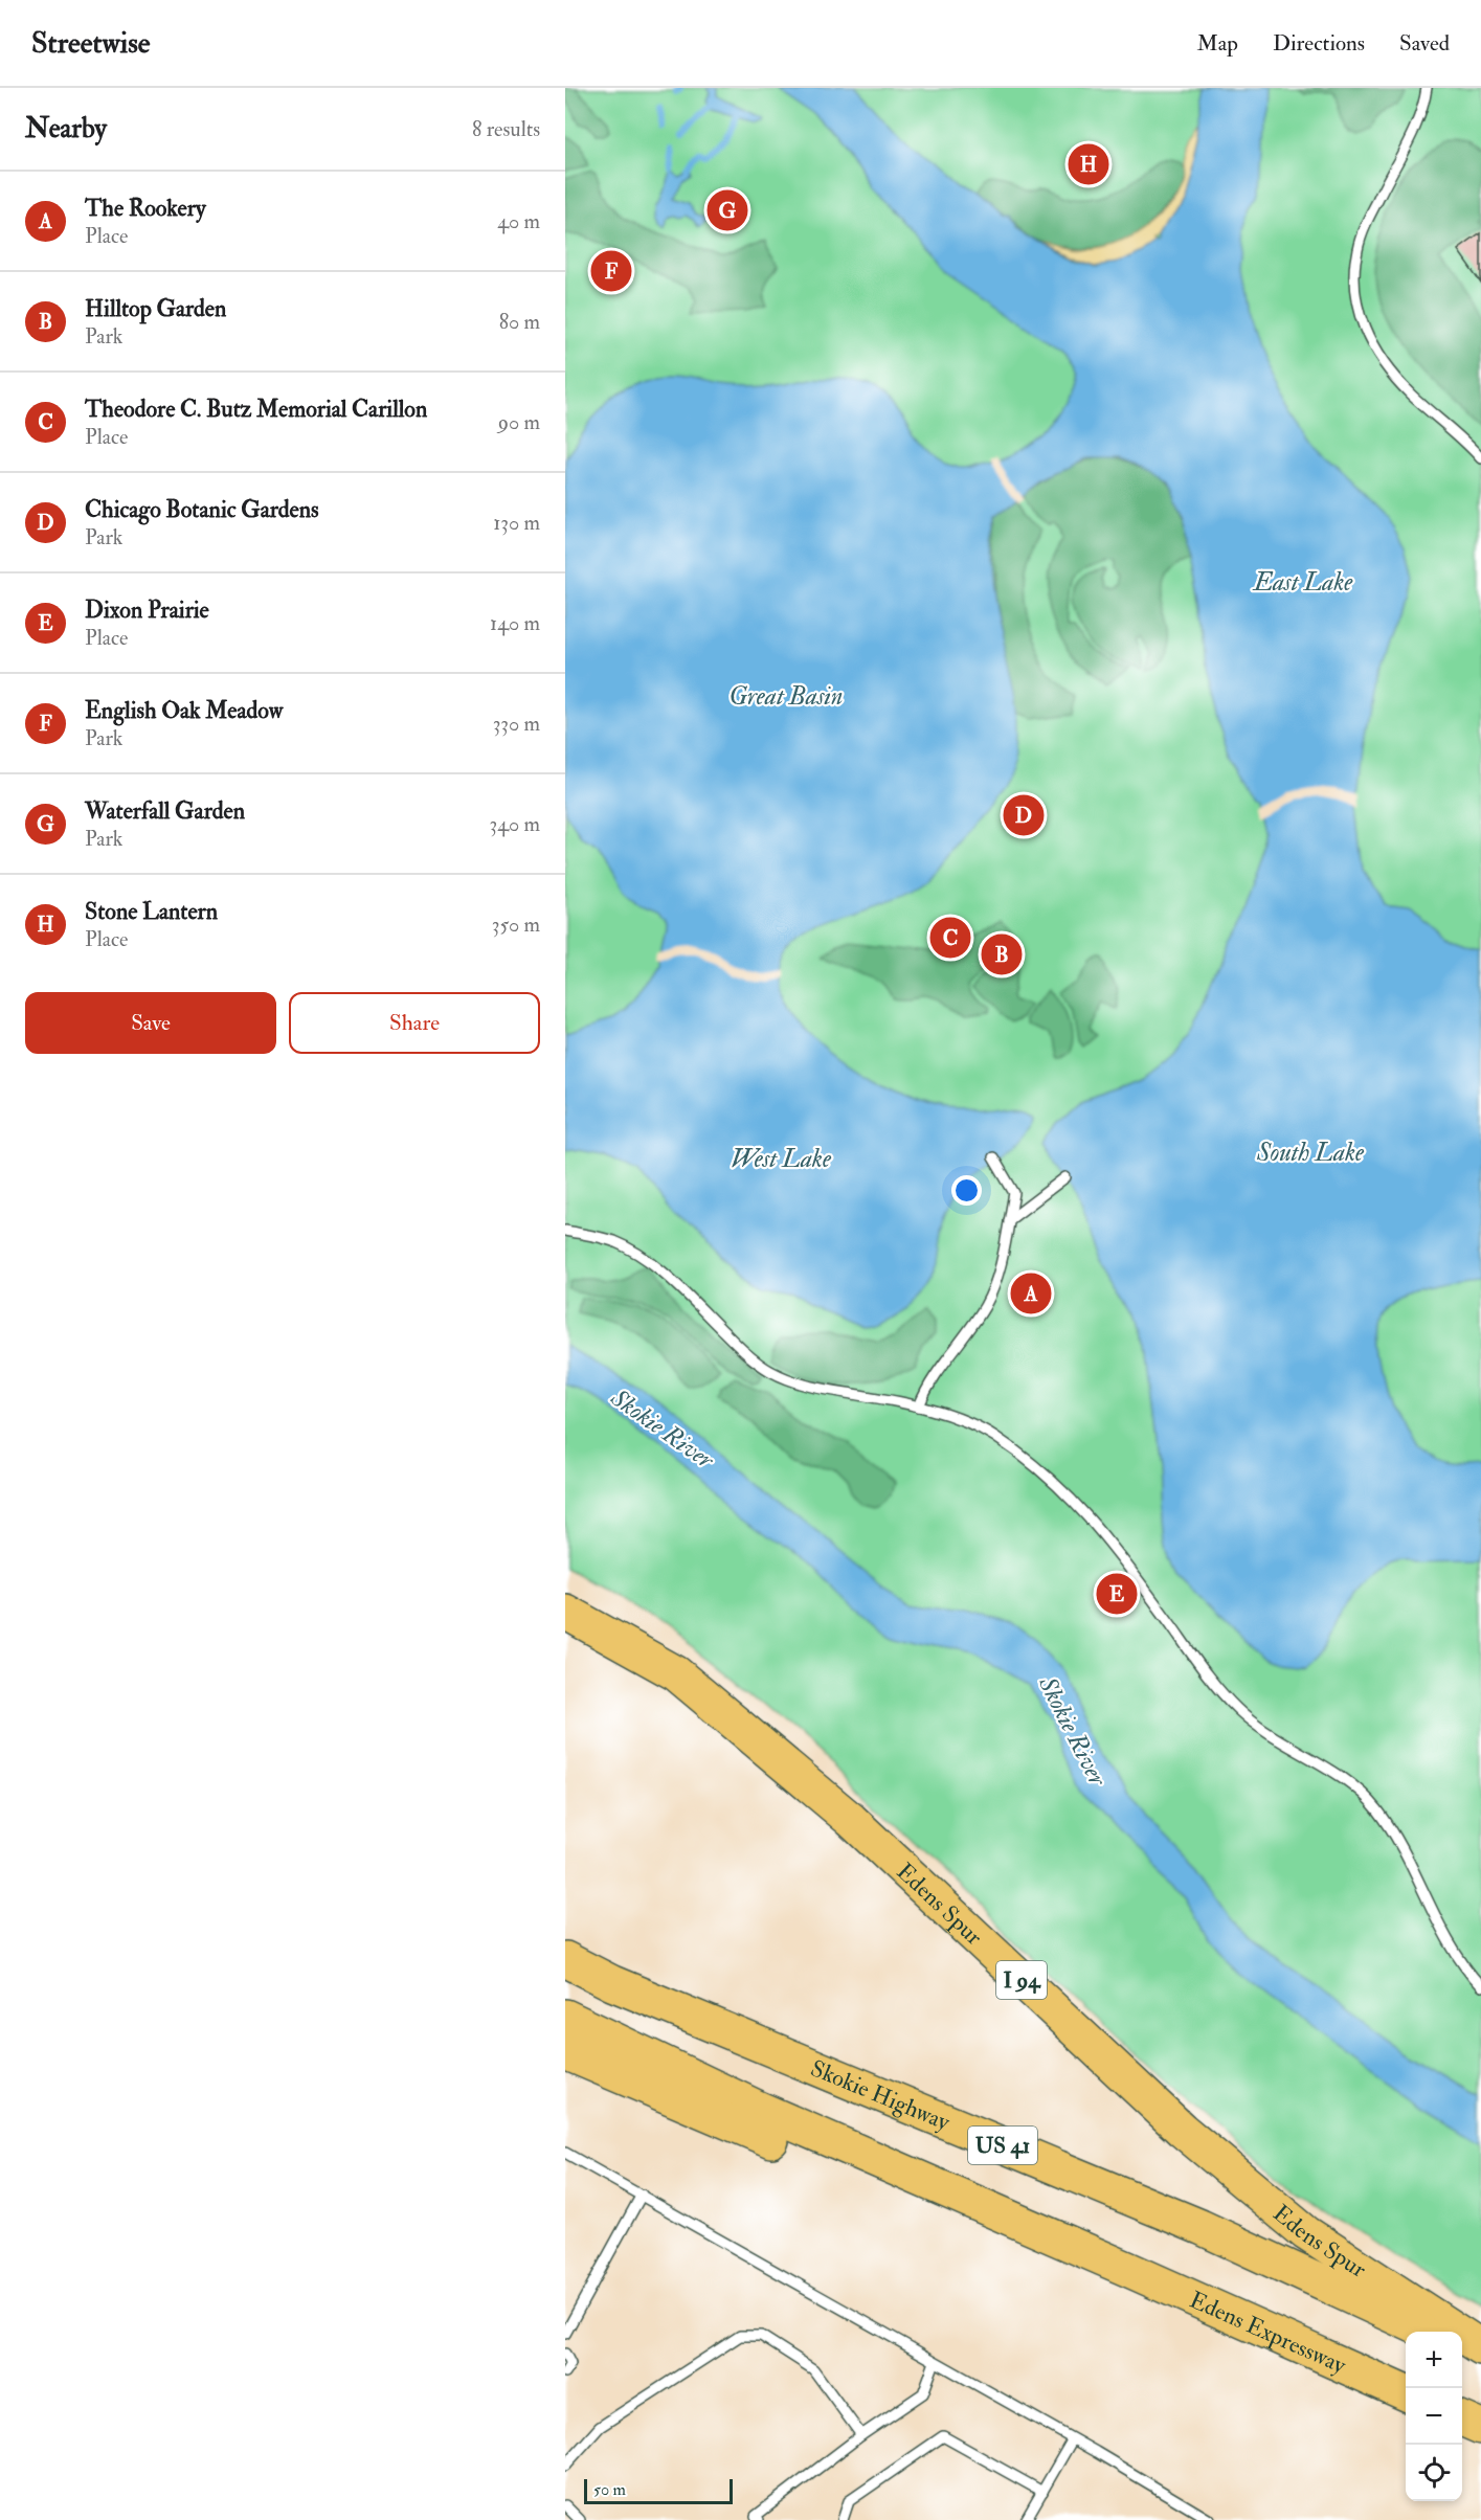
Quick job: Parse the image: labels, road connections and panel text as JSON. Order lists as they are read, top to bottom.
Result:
{
  "streets": {
    "highway": [
      "Edens Spur",
      "I 94",
      "Skokie Highway",
      "US 41",
      "Edens Expressway"
    ]
  },
  "crossings": [
    ["US 41", "Edens Expressway"]
  ],
  "water": [
    "East Lake",
    "Great Basin",
    "South Lake",
    "West Lake",
    "Skokie River"
  ],
  "scale_bar": "50 m",
  "page": {
    "header": "Streetwise",
    "nav": ["Map", "Directions", "Saved"],
    "heading": ["Nearby", "8 results"],
    "pins": [
      "H",
      "G",
      "F",
      "D",
      "C",
      "B",
      "A",
      "E"
    ],
    "list": [
      {
        "mark": "A",
        "name": "The Rookery",
        "note": "Place",
        "value": "40 m"
      },
      {
        "mark": "B",
        "name": "Hilltop Garden",
        "note": "Park",
        "value": "80 m"
      },
      {
        "mark": "C",
        "name": "Theodore C. Butz Memorial Carillon",
        "note": "Place",
        "value": "90 m"
      },
      {
        "mark": "D",
        "name": "Chicago Botanic Gardens",
        "note": "Park",
        "value": "130 m"
      },
      {
        "mark": "E",
        "name": "Dixon Prairie",
        "note": "Place",
        "value": "140 m"
      },
      {
        "mark": "F",
        "name": "English Oak Meadow",
        "note": "Park",
        "value": "330 m"
      },
      {
        "mark": "G",
        "name": "Waterfall Garden",
        "note": "Park",
        "value": "340 m"
      },
      {
        "mark": "H",
        "name": "Stone Lantern",
        "note": "Place",
        "value": "350 m"
      }
    ],
    "buttons": ["Save", "Share"],
    "map_buttons": ["+", "−"],
    "scale": "50 m"
  }
}
